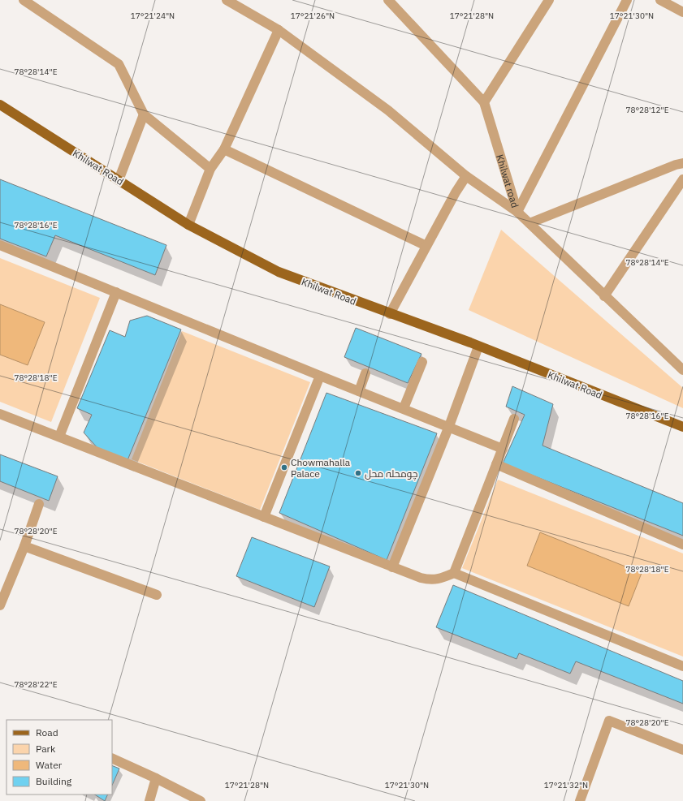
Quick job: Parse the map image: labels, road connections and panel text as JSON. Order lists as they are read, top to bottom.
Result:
{
  "streets": {
    "main road": ["Khilwat Road"],
    "street": ["Khilwat road"]
  },
  "places": ["Chowmahalla Palace", "چومحلہ محل"],
  "legend": [
    "Road",
    "Park",
    "Water",
    "Building"
  ],
  "coordinates": [
    "17°21'24\"N",
    "17°21'26\"N",
    "17°21'28\"N",
    "17°21'30\"N",
    "78°28'14\"E",
    "78°28'12\"E",
    "78°28'16\"E",
    "78°28'18\"E",
    "78°28'20\"E",
    "78°28'22\"E",
    "17°21'32\"N"
  ]
}
